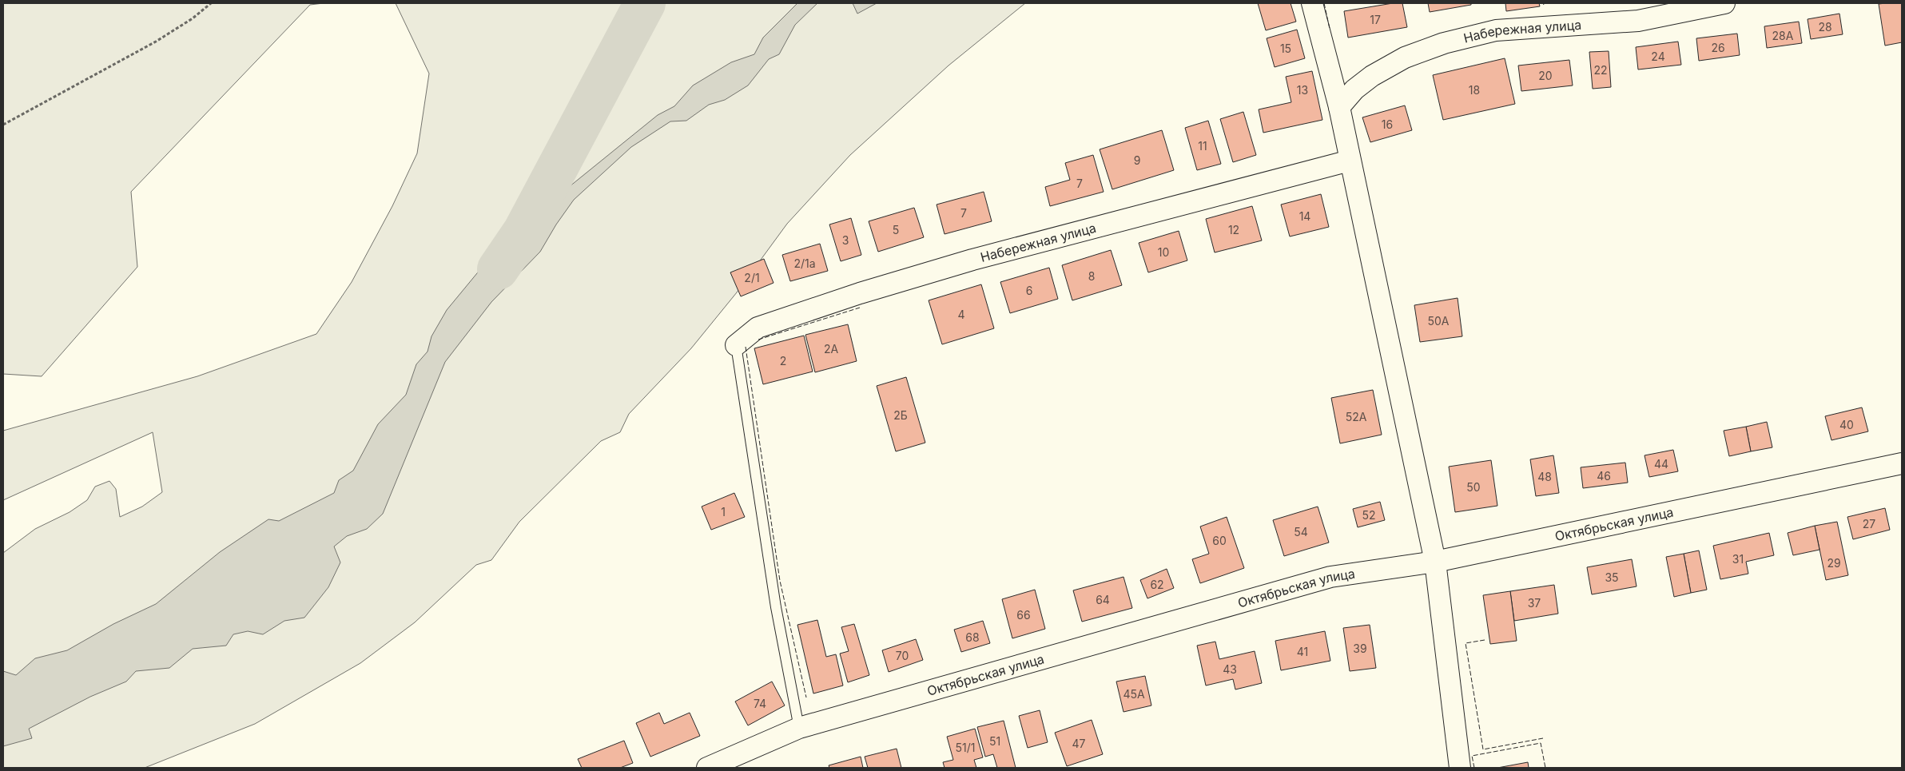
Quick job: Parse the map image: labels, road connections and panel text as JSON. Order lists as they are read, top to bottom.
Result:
{
  "streets": {
    "street": ["Набережная улица", "Октябрьская улица"]
  },
  "house_numbers": [
    "17",
    "28",
    "28А",
    "26",
    "15",
    "24",
    "22",
    "20",
    "13",
    "18",
    "16",
    "11",
    "9",
    "7",
    "7",
    "14",
    "5",
    "12",
    "3",
    "10",
    "2/1а",
    "8",
    "2/1",
    "6",
    "4",
    "50А",
    "2А",
    "2",
    "2Б",
    "52А",
    "40",
    "44",
    "46",
    "48",
    "50",
    "1",
    "52",
    "27",
    "54",
    "60",
    "31",
    "29",
    "35",
    "62",
    "64",
    "37",
    "66",
    "68",
    "39",
    "41",
    "70",
    "43",
    "45А",
    "74",
    "51",
    "47",
    "51/1"
  ]
}
